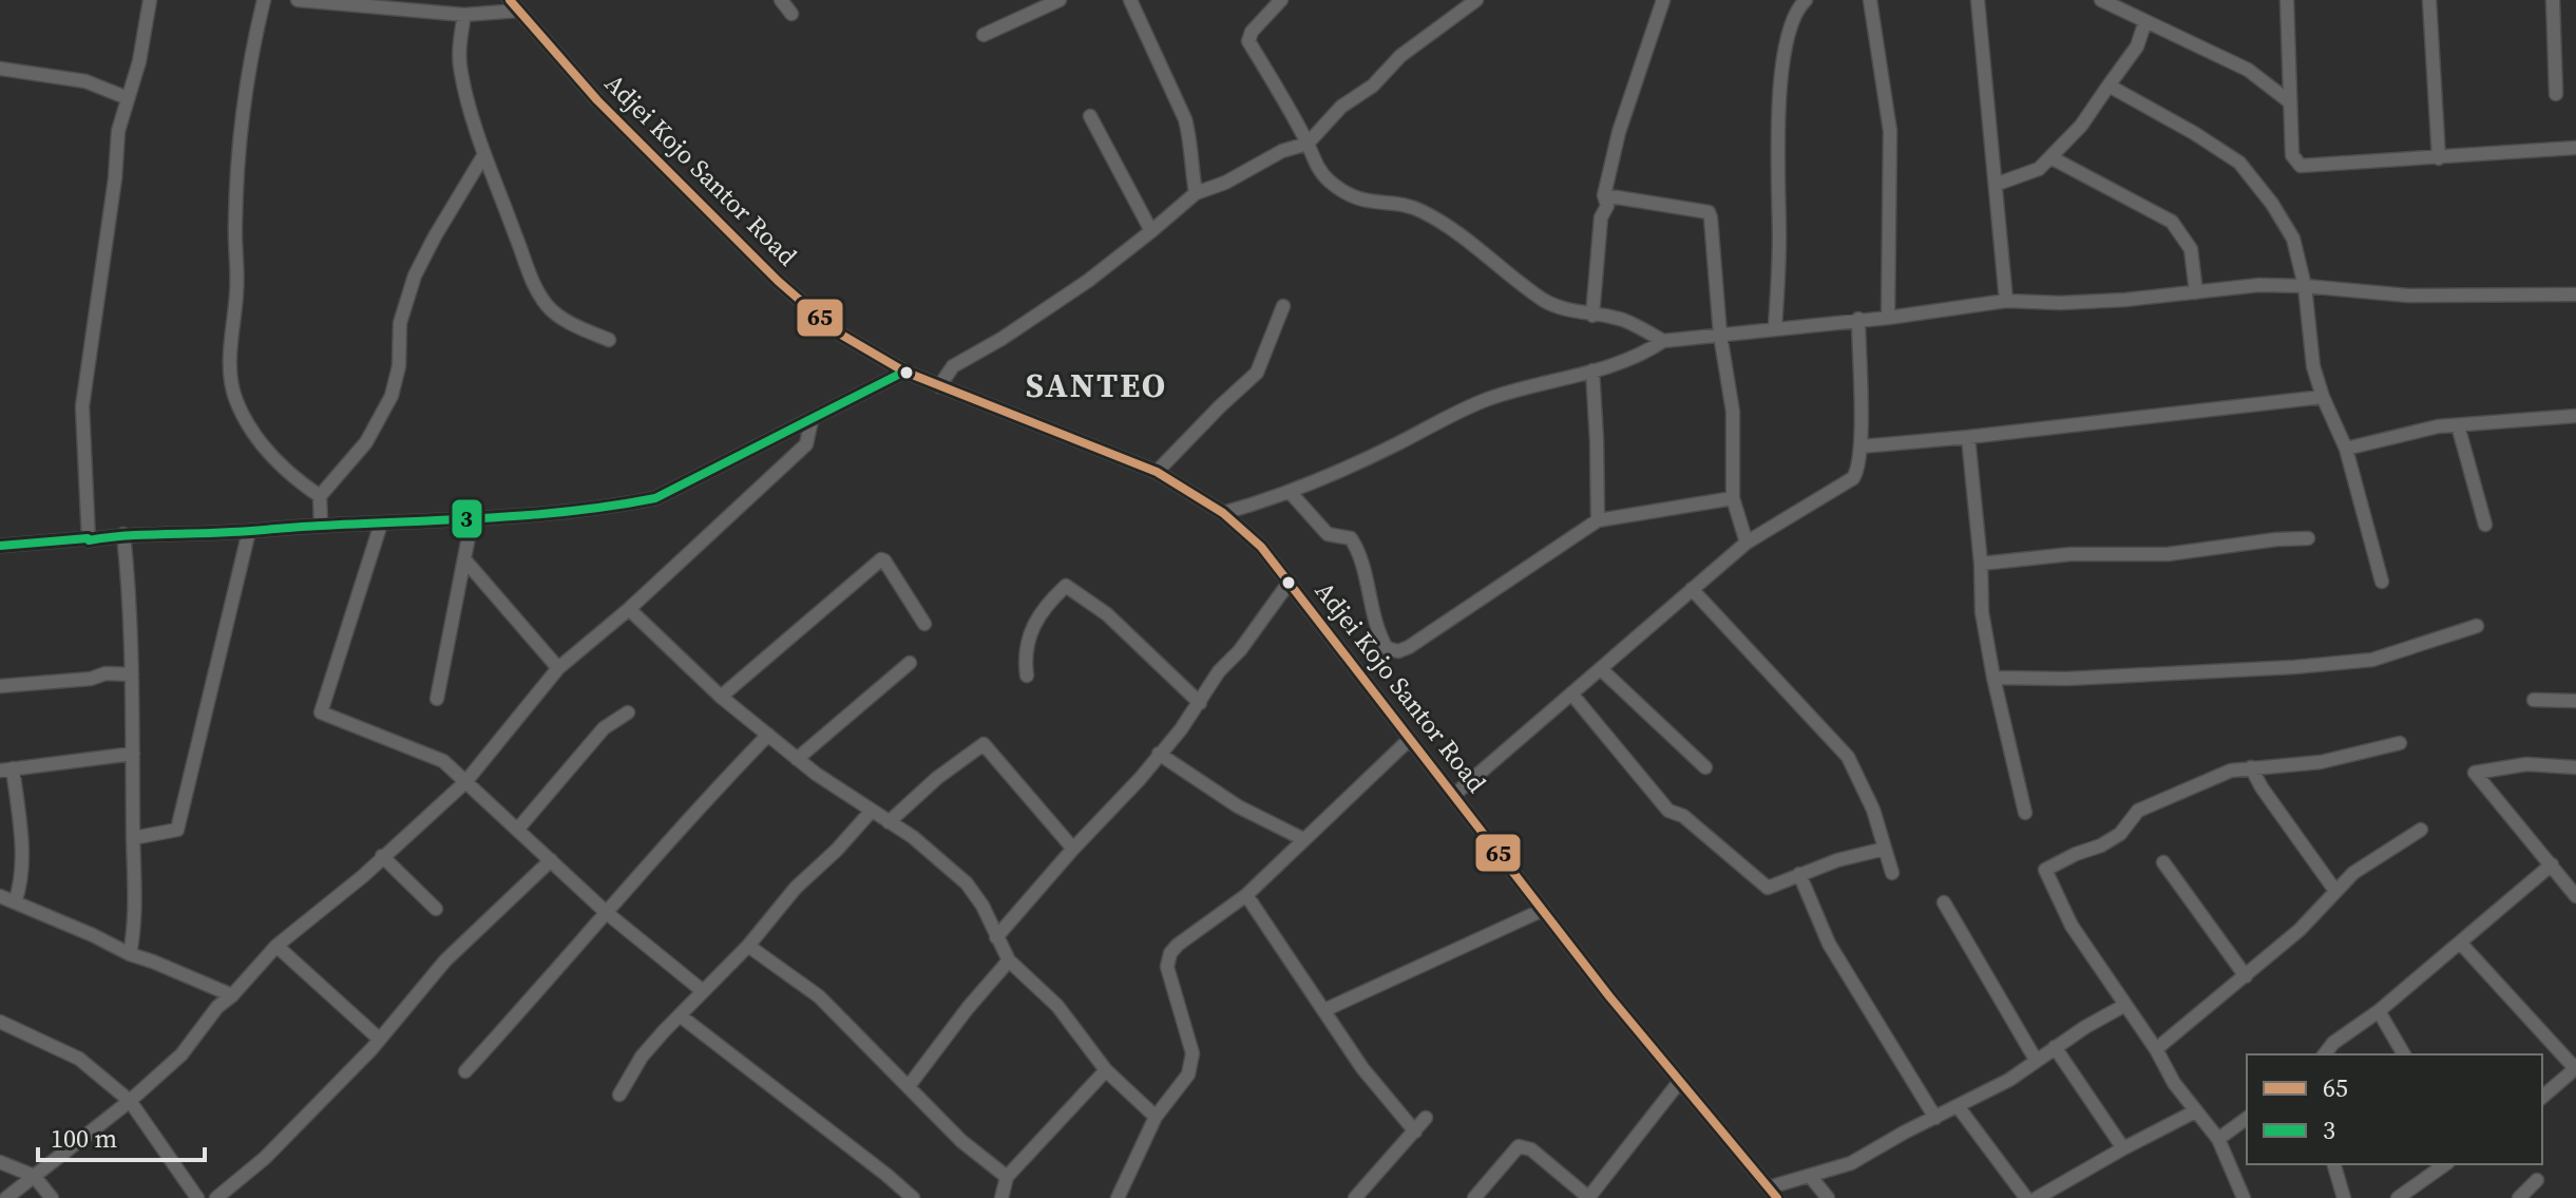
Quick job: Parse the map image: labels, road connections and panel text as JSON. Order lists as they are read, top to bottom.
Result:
{
  "streets": {
    "street": ["Adjei Kojo Santor Road"]
  },
  "districts": ["SANTEO"],
  "lines": ["transit line 65", "transit line 3"],
  "legend": ["65", "3"],
  "scale_bar": "100 m"
}
